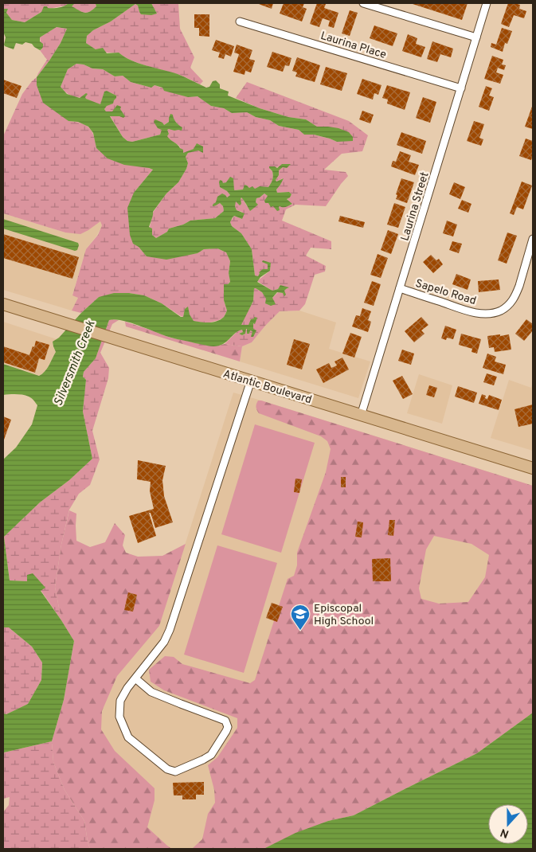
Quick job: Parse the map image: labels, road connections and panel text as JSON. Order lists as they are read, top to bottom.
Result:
{
  "streets": {
    "main road": ["Atlantic Boulevard"],
    "street": ["Laurina Place", "Laurina Street", "Sapelo Road"]
  },
  "crossings": [
    ["Laurina Place", "Laurina Street"],
    ["Laurina Street", "Sapelo Road"],
    ["Laurina Street", "Atlantic Boulevard"]
  ],
  "water": ["Silversmith Creek"],
  "places": {
    "school or university": ["Episcopal High School"]
  },
  "north": "bottom"
}
